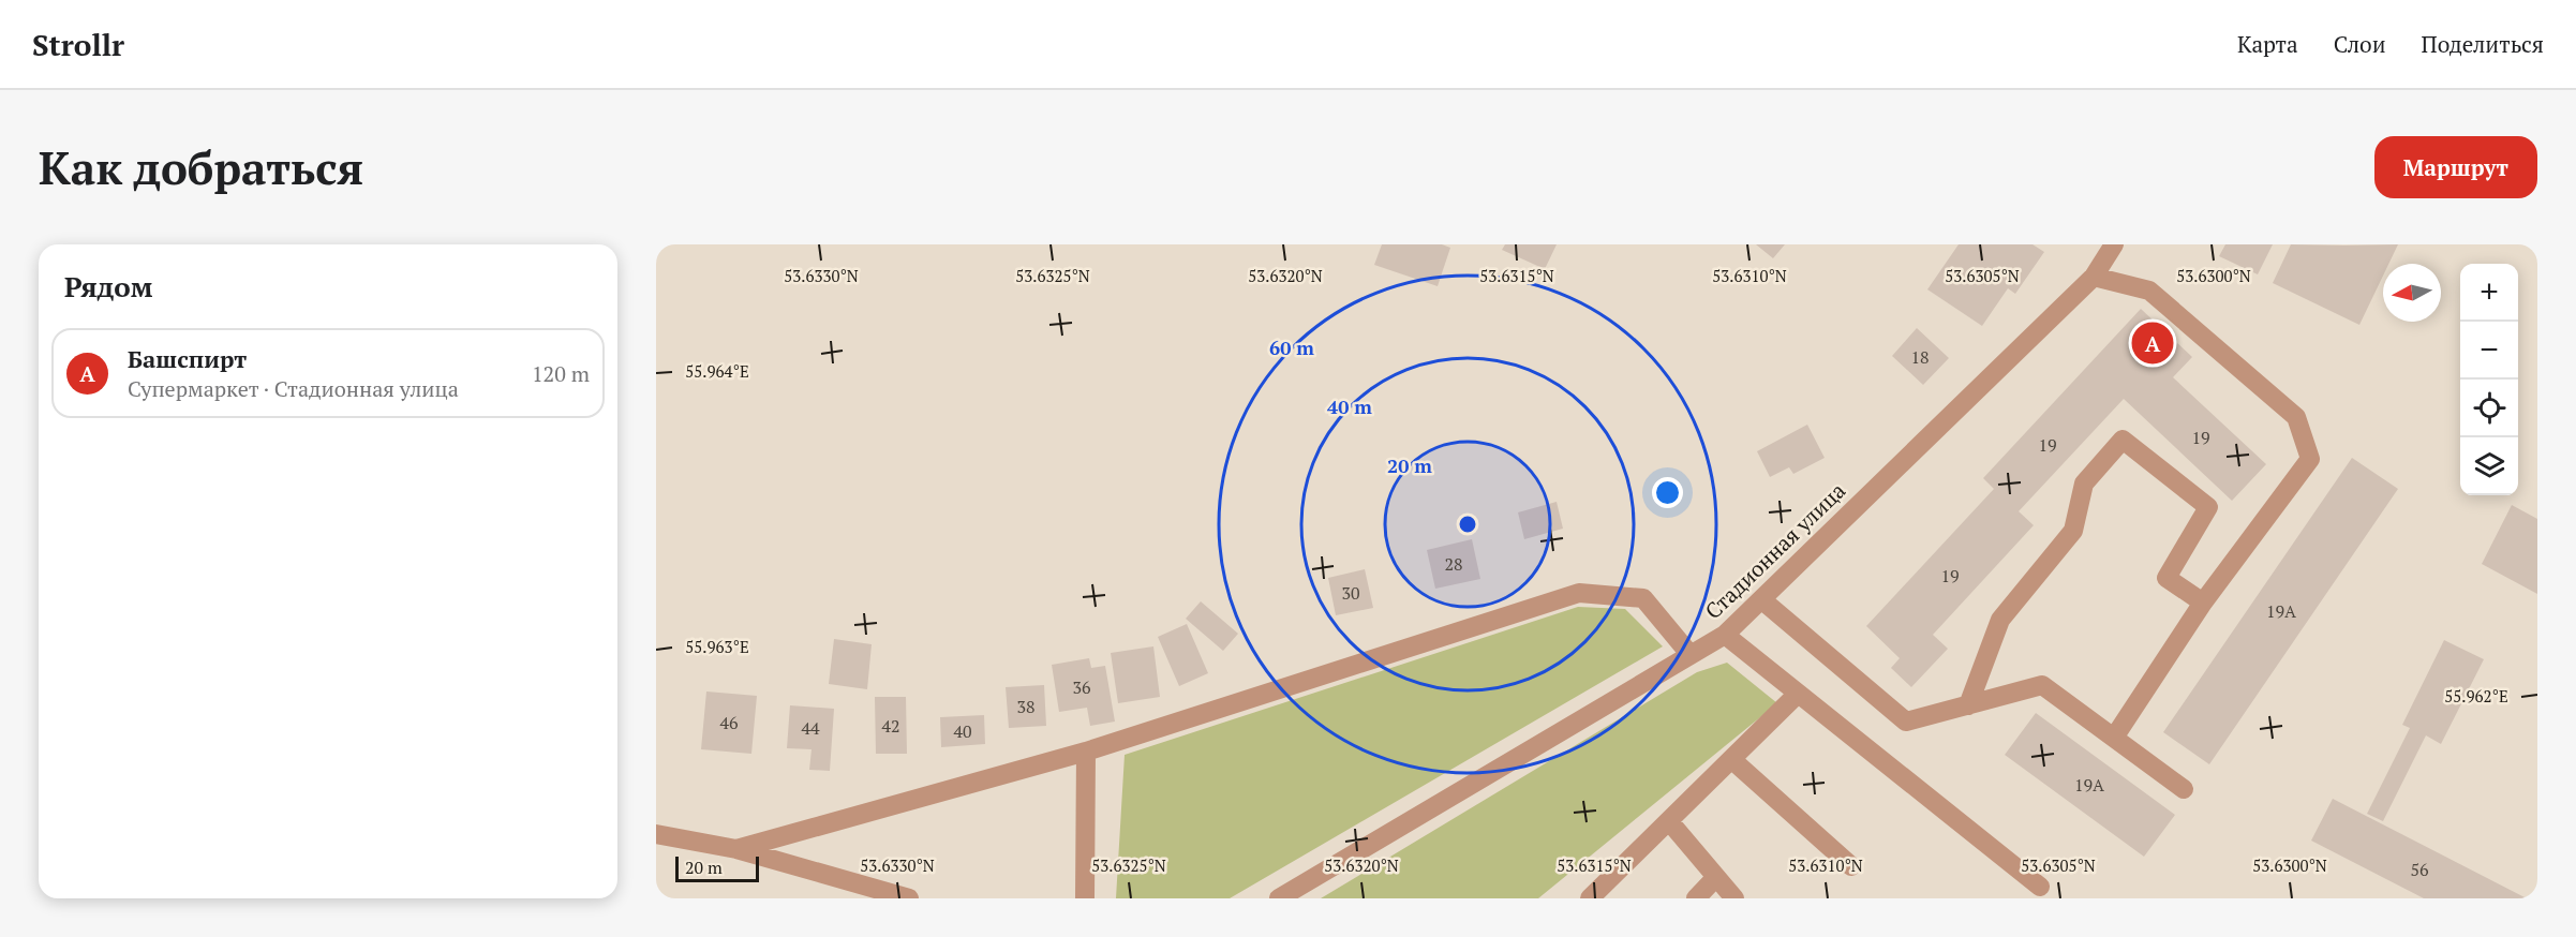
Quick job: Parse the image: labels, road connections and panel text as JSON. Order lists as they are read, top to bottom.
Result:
{
  "streets": {
    "street": ["Стадионная улица"]
  },
  "house_numbers": [
    "18",
    "19",
    "19",
    "28",
    "19",
    "30",
    "19А",
    "36",
    "38",
    "46",
    "42",
    "44",
    "40",
    "19А",
    "56"
  ],
  "scale_bar": "20 m",
  "north": "left",
  "page": {
    "header": "Strollr",
    "nav": ["Карта", "Слои", "Поделиться"],
    "buttons": "Маршрут",
    "title": "Как добраться",
    "heading": "Рядом",
    "map_buttons": ["+", "−"],
    "pins": "A",
    "list": [
      {
        "mark": "A",
        "name": "Башспирт",
        "note": "Супермаркет · Стадионная улица",
        "value": "120 m"
      }
    ],
    "scale": "20 m"
  },
  "coordinates": [
    "53.6330°N",
    "53.6325°N",
    "53.6320°N",
    "53.6315°N",
    "53.6310°N",
    "53.6305°N",
    "53.6300°N",
    "55.964°E",
    "55.963°E",
    "55.962°E"
  ],
  "rings": ["60 m", "40 m", "20 m"]
}
